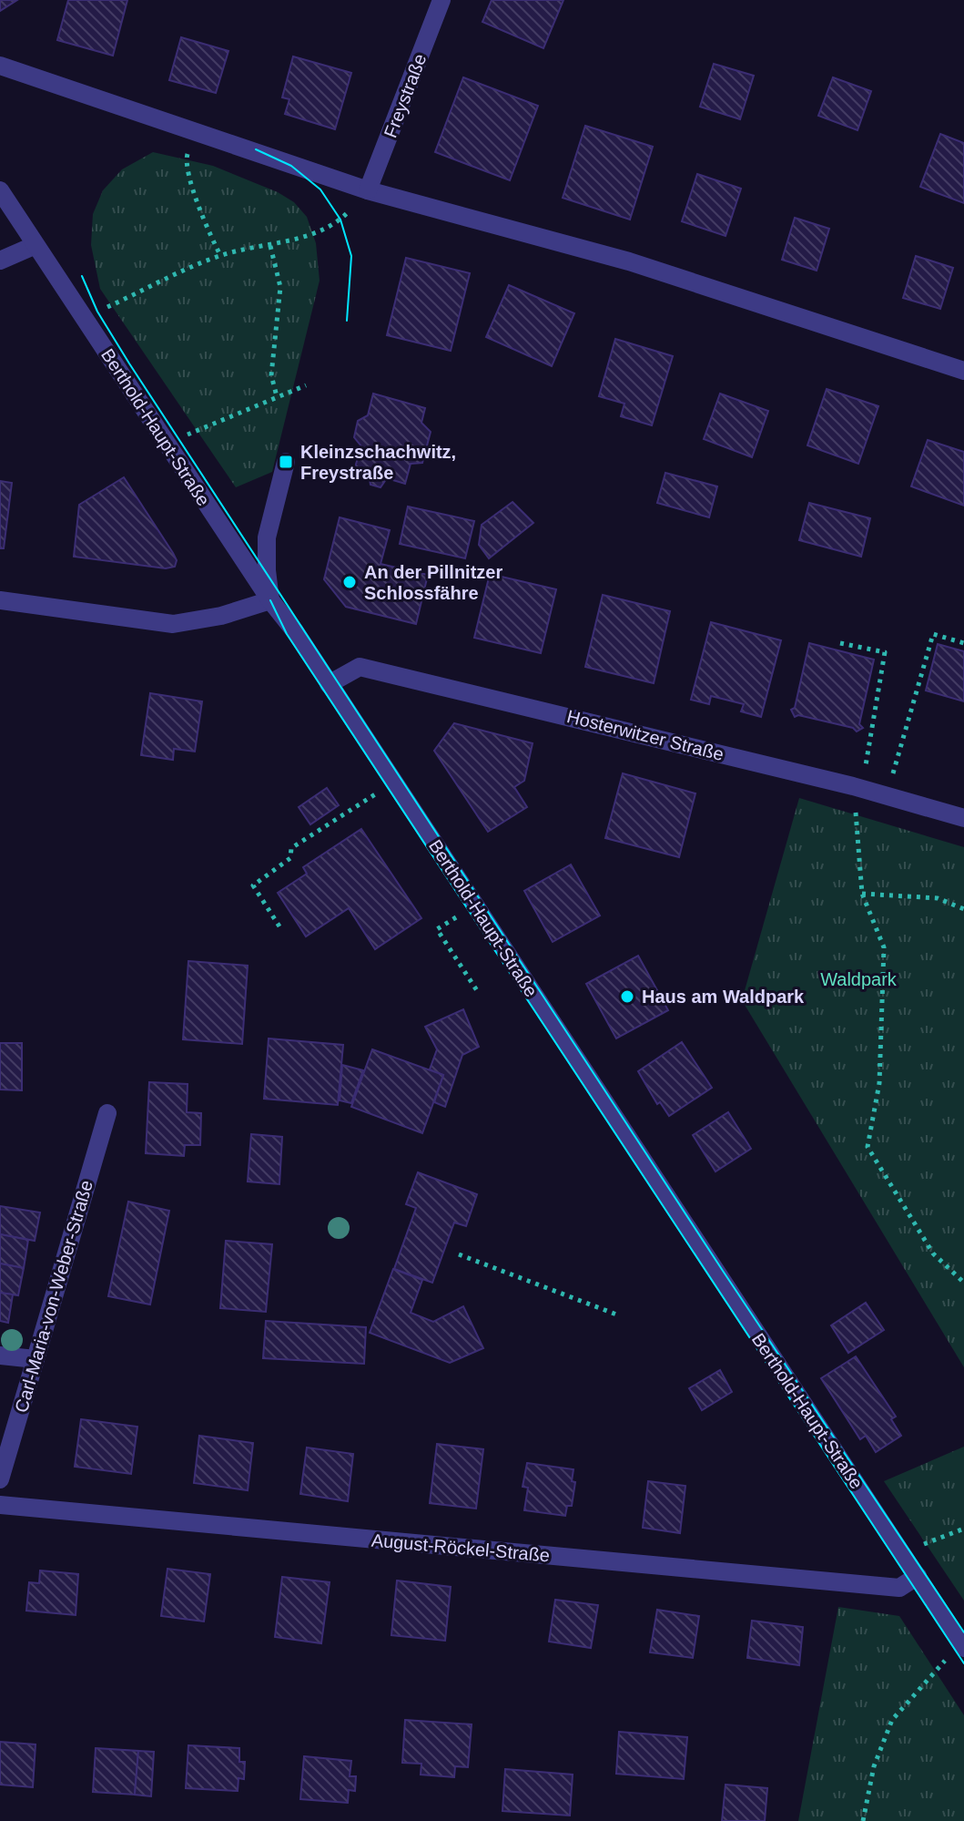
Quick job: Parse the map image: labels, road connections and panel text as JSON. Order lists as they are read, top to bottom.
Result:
{
  "streets": {
    "street": [
      "Freystraße",
      "Berthold-Haupt-Straße",
      "Hosterwitzer Straße",
      "Carl-Maria-von-Weber-Straße",
      "August-Röckel-Straße"
    ]
  },
  "crossings": [
    ["Berthold-Haupt-Straße", "Hosterwitzer Straße"],
    ["Berthold-Haupt-Straße", "August-Röckel-Straße"]
  ],
  "parks": ["Waldpark"],
  "places": {
    "transit": ["Kleinzschachwitz, Freystraße"],
    "other": ["An der Pillnitzer Schlossfähre", "Haus am Waldpark"]
  }
}
